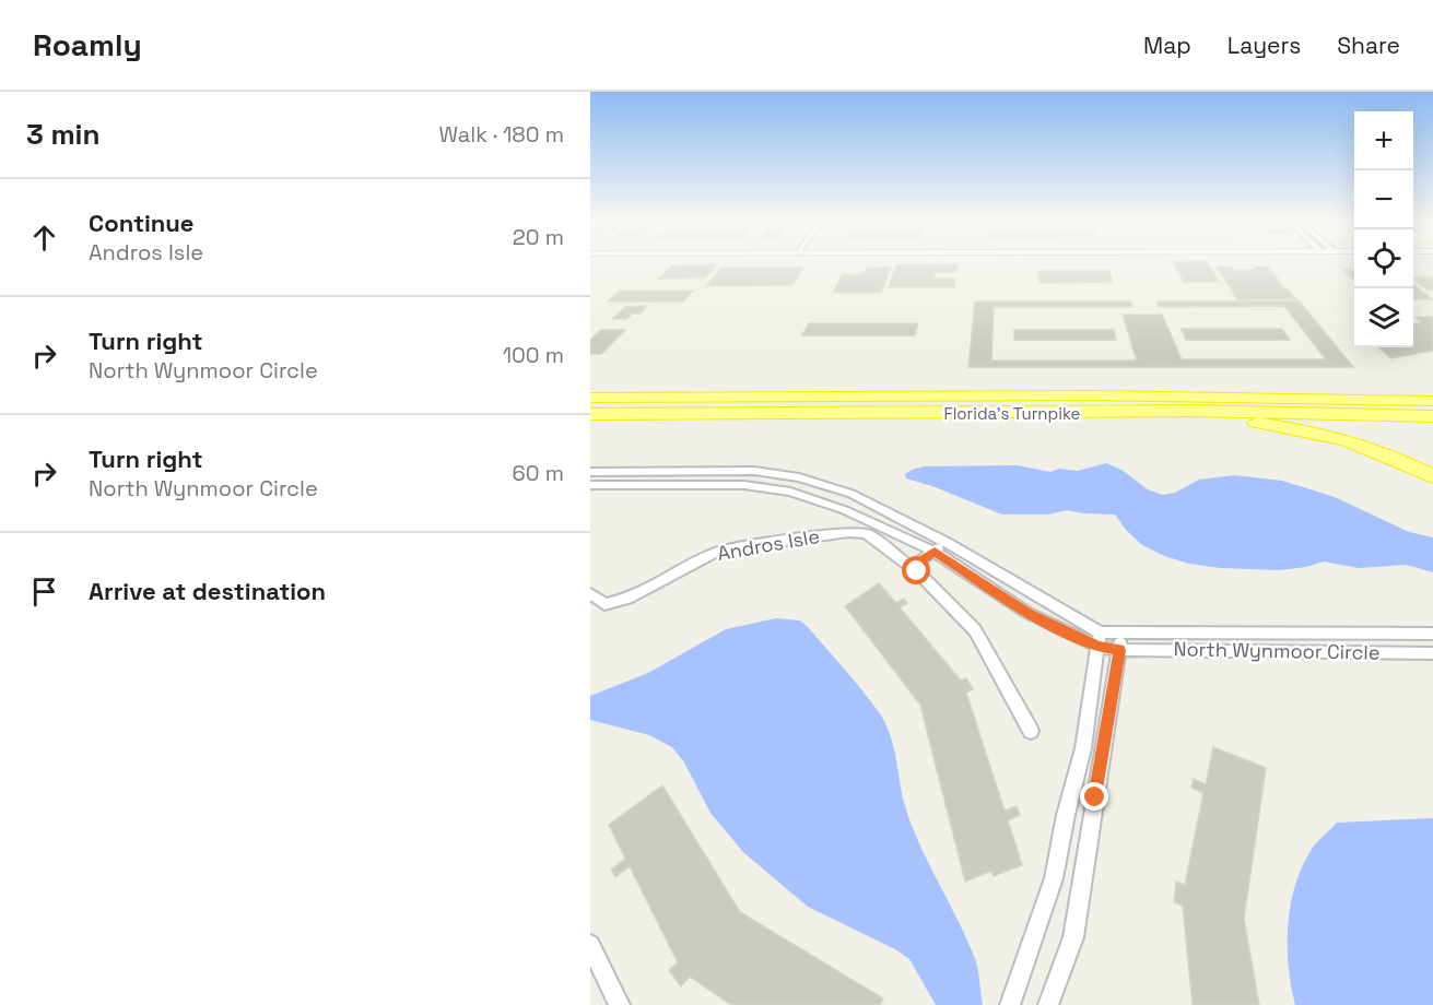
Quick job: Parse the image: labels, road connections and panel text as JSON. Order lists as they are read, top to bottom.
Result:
{
  "streets": {
    "highway": ["Florida's Turnpike"],
    "street": ["Andros Isle", "North Wynmoor Circle"]
  },
  "page": {
    "header": "Roamly",
    "nav": ["Map", "Layers", "Share"],
    "heading": ["3 min", "Walk · 180 m"],
    "map_buttons": ["+", "−"],
    "list": [
      ["Continue", "Andros Isle", "20 m"],
      ["Turn right", "North Wynmoor Circle", "100 m"],
      ["Turn right", "North Wynmoor Circle", "60 m"],
      "Arrive at destination"
    ]
  }
}
